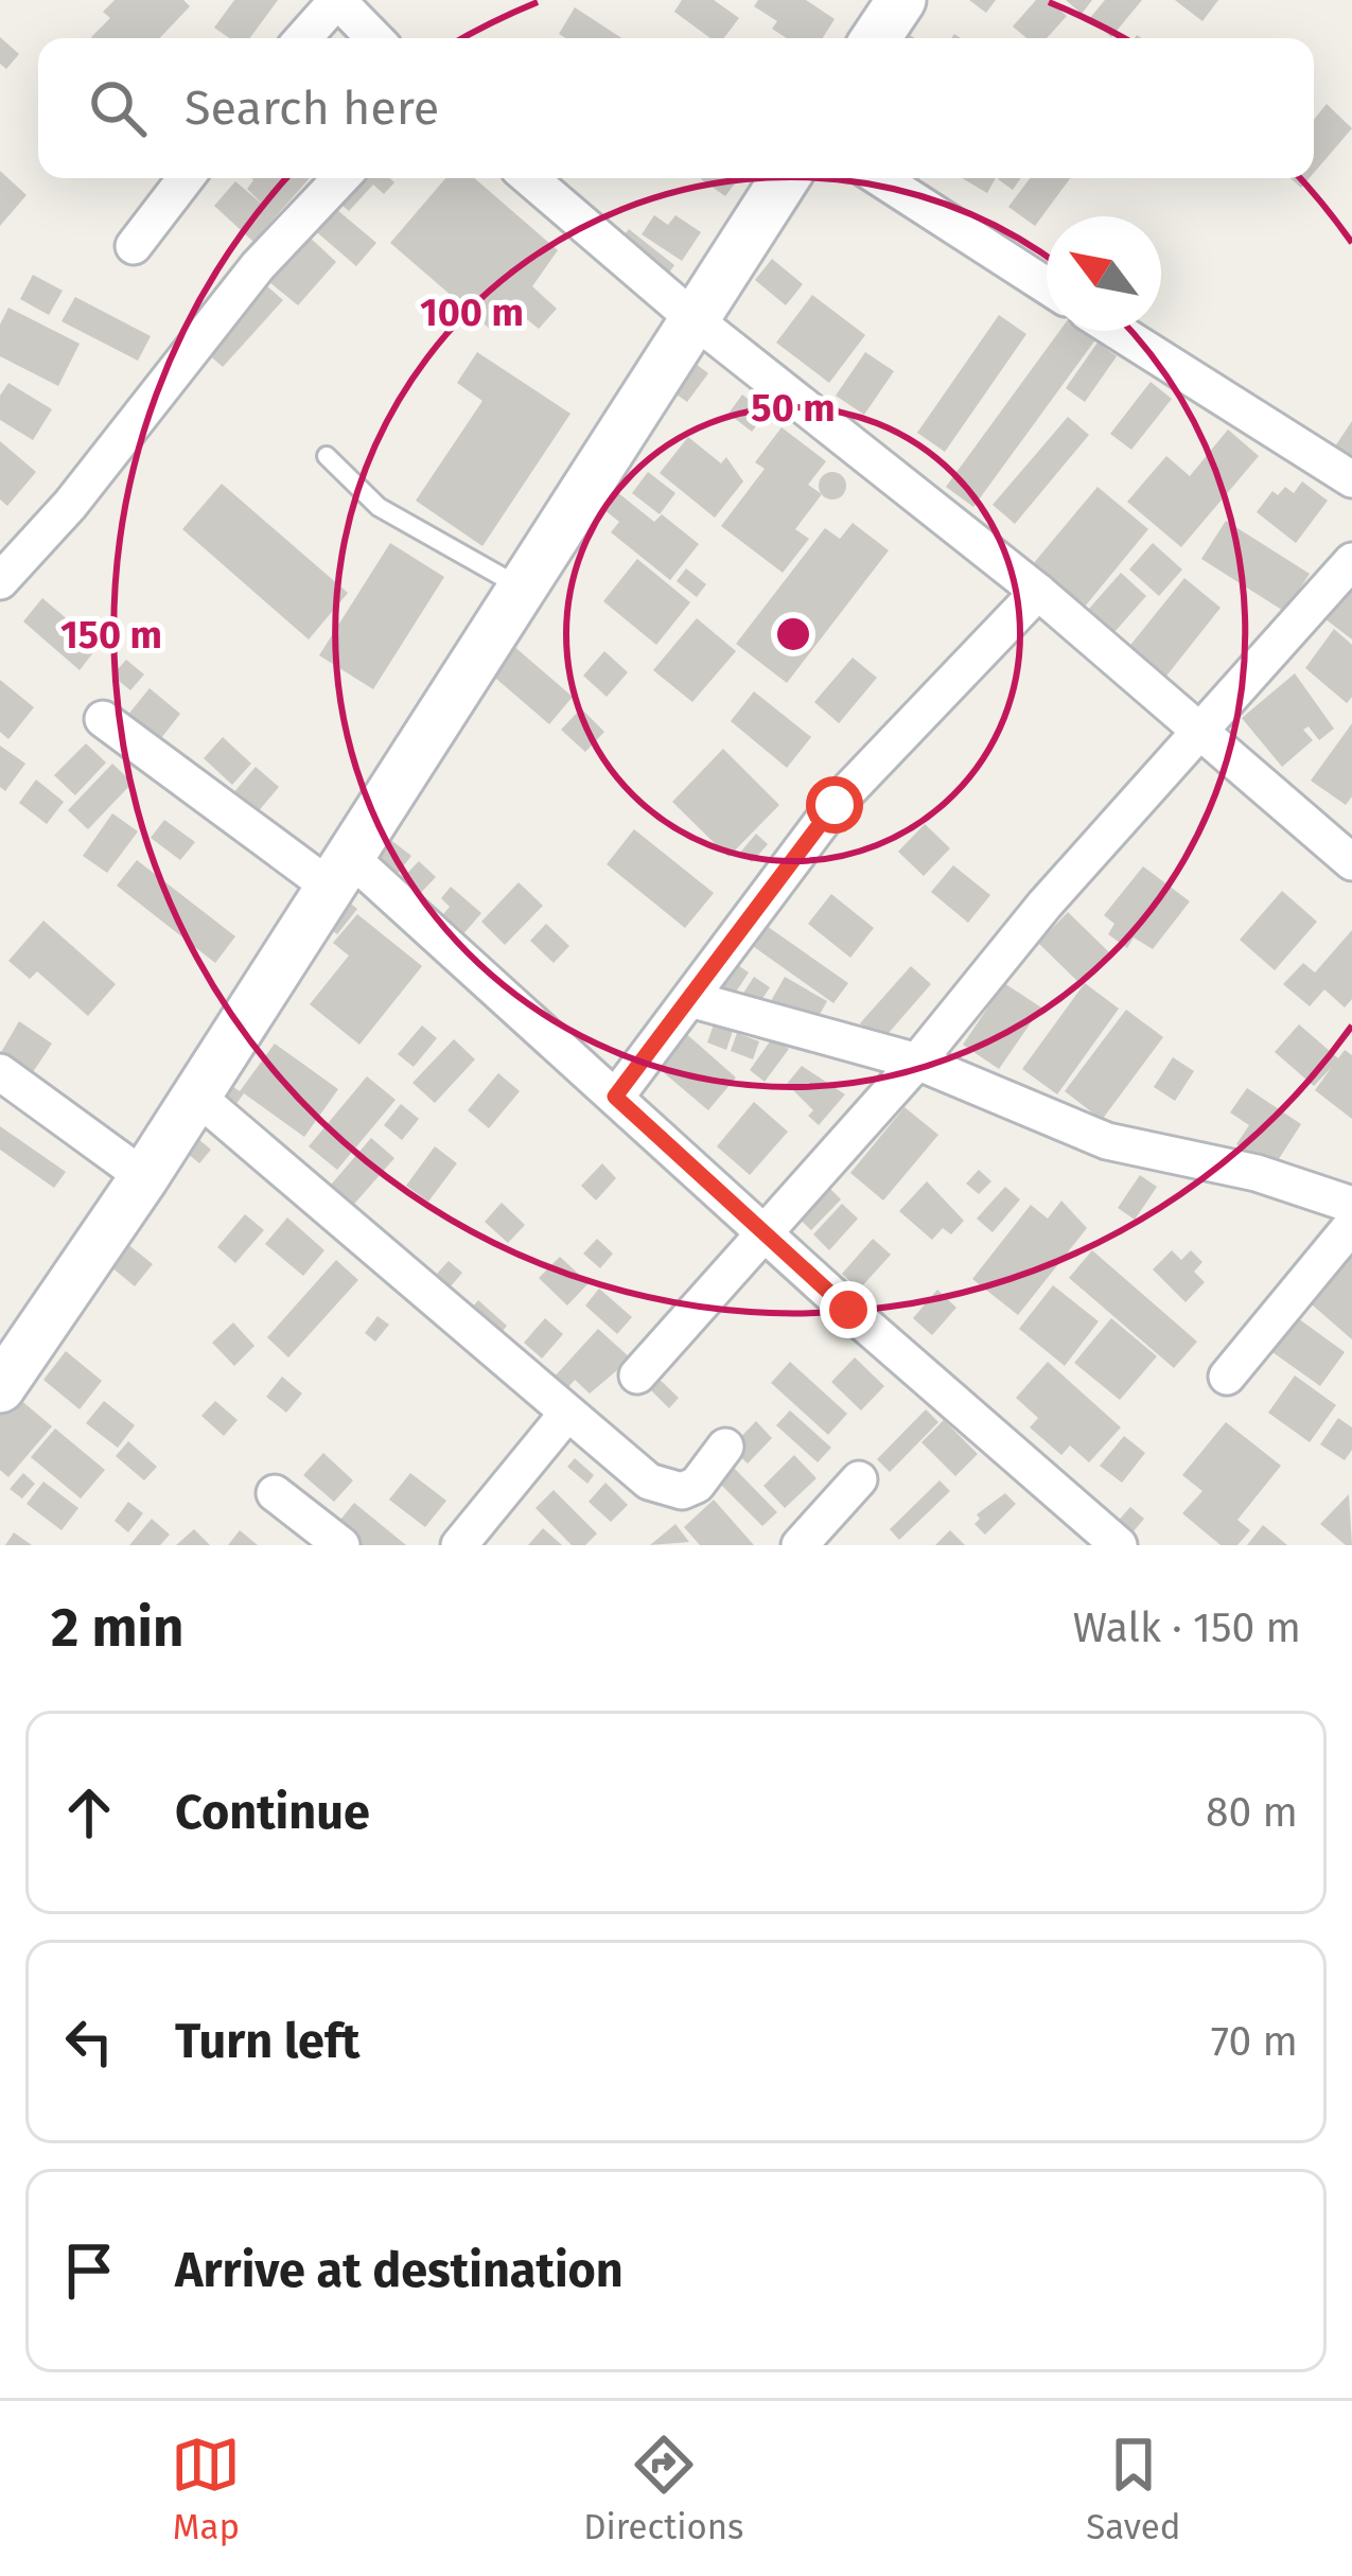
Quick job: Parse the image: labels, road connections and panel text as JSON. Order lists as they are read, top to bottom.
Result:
{
  "north": "top left",
  "page": {
    "search": "Search here",
    "heading": ["2 min", "Walk · 150 m"],
    "list": [
      ["Continue", "80 m"],
      ["Turn left", "70 m"],
      "Arrive at destination"
    ],
    "nav": ["Map", "Directions", "Saved"]
  },
  "rings": ["100 m", "50 m", "150 m"]
}
